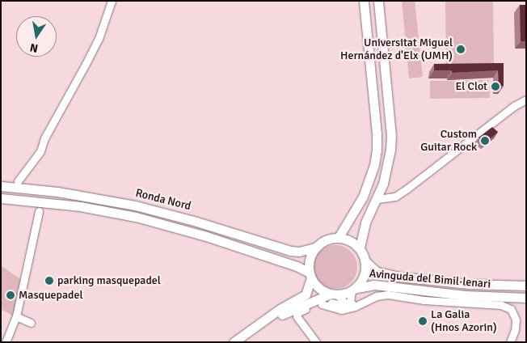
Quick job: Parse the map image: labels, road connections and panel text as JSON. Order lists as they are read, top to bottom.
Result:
{
  "streets": {
    "main road": ["Ronda Nord", "Avinguda del Bimil·lenari"]
  },
  "crossings": [
    ["Ronda Nord", "Avinguda del Bimil·lenari"]
  ],
  "places": [
    "Universitat Miguel Hernández d'Elx (UMH)",
    "El Clot",
    "Custom Guitar Rock",
    "parking masquepadel",
    "Masquepadel",
    "La Galia (Hnos Azorin)"
  ],
  "north": "bottom"
}
